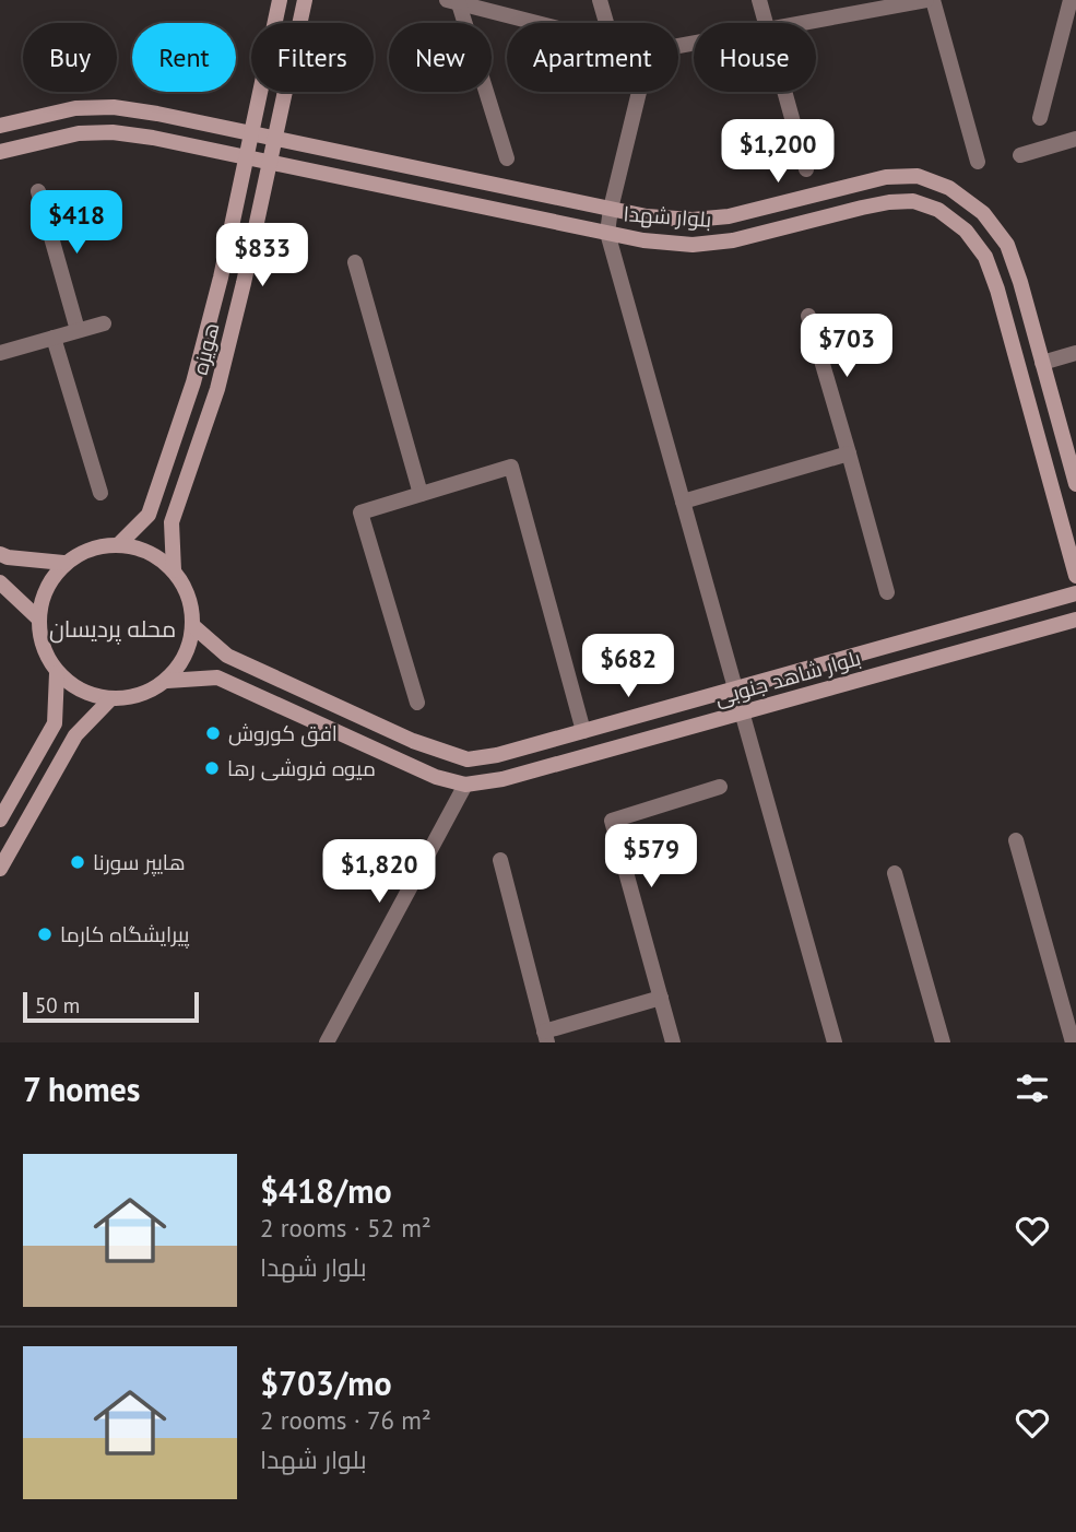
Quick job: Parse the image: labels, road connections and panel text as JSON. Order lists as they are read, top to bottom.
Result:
{
  "streets": {
    "street": ["بلوار شهدا", "هویزه", "بلوار شاهد جنوبی"]
  },
  "crossings": [
    ["بلوار شهدا", "هویزه"],
    ["هویزه", "بلوار شاهد جنوبی"]
  ],
  "districts": ["محله پردیسان"],
  "places": [
    "افق کوروش",
    "میوه فروشی رها",
    "هایپر سورنا",
    "پیرایشگاه کارما"
  ],
  "scale_bar": "50 m",
  "page": {
    "chip": [
      "Buy",
      "Rent",
      "Filters",
      "New",
      "Apartment",
      "House"
    ],
    "price": [
      "$1,200",
      "$418",
      "$833",
      "$703",
      "$682",
      "$579",
      "$1,820"
    ],
    "scale": "50 m",
    "heading": "7 homes",
    "list": [
      {
        "name": "$418/mo",
        "note": "2 rooms · 52 m² · بلوار شهدا"
      },
      {
        "name": "$703/mo",
        "note": "2 rooms · 76 m² · بلوار شهدا"
      }
    ]
  }
}
